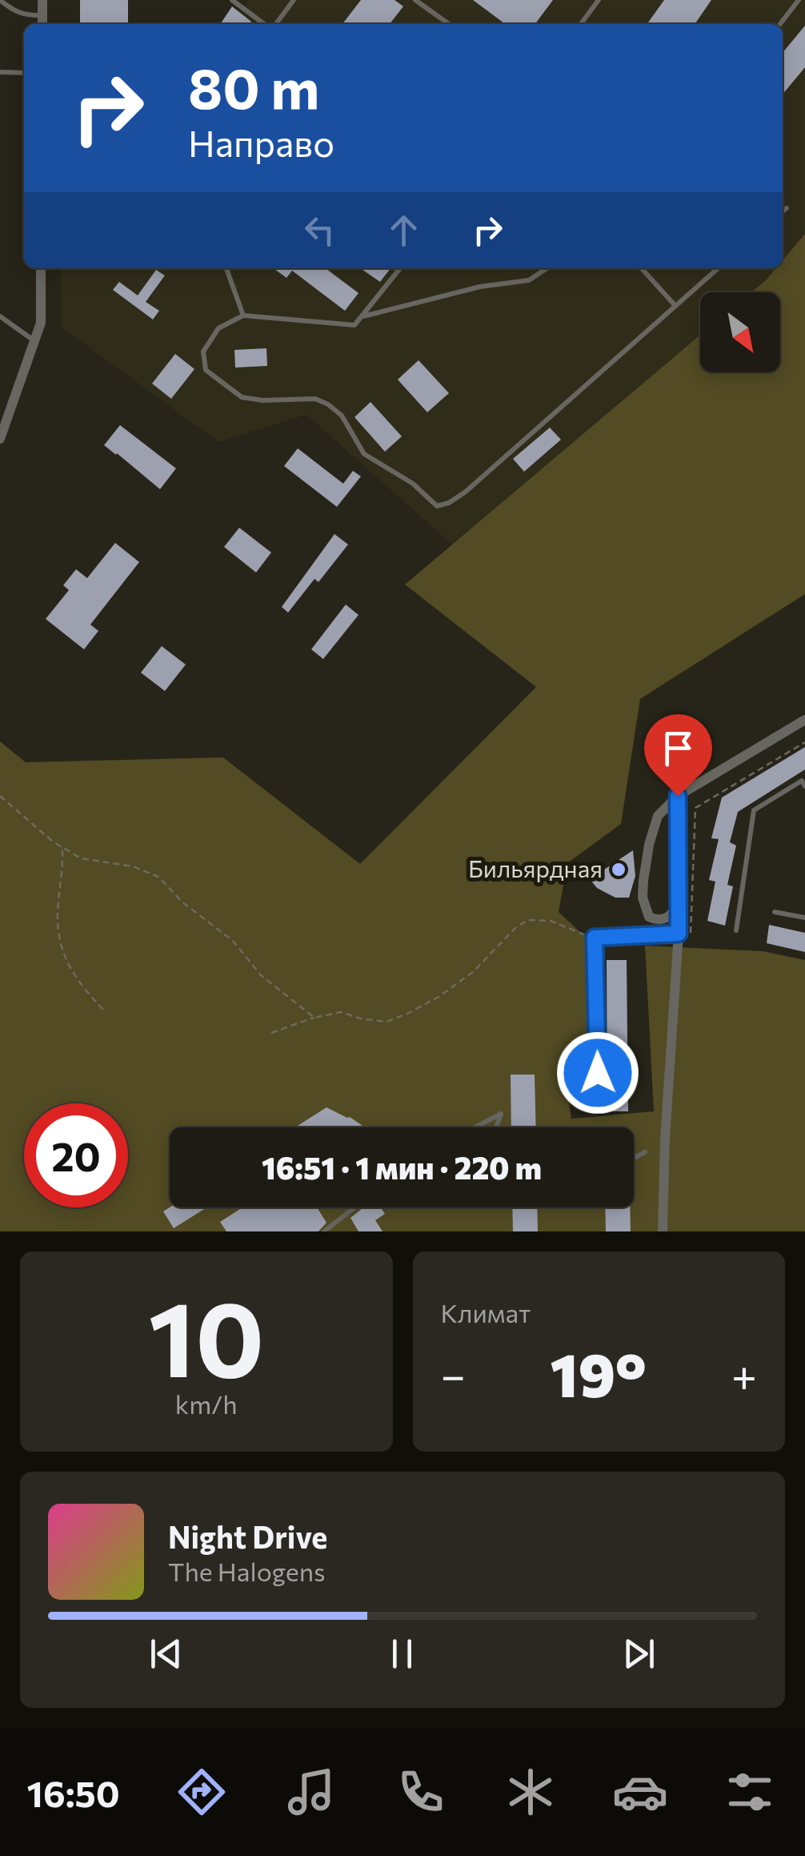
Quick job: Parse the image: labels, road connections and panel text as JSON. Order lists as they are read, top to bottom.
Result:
{
  "places": ["Бильярдная"],
  "north": "bottom right",
  "page": {
    "turn": ["80 m", "Направо"],
    "limit": "20",
    "trip": "16:51 · 1 мин · 220 m",
    "tile": [
      ["10", "km/h"],
      "Климат"
    ],
    "heat": ["−", "19°", "+"],
    "song": ["Night Drive", "The Halogens"],
    "tabs": "16:50"
  }
}
